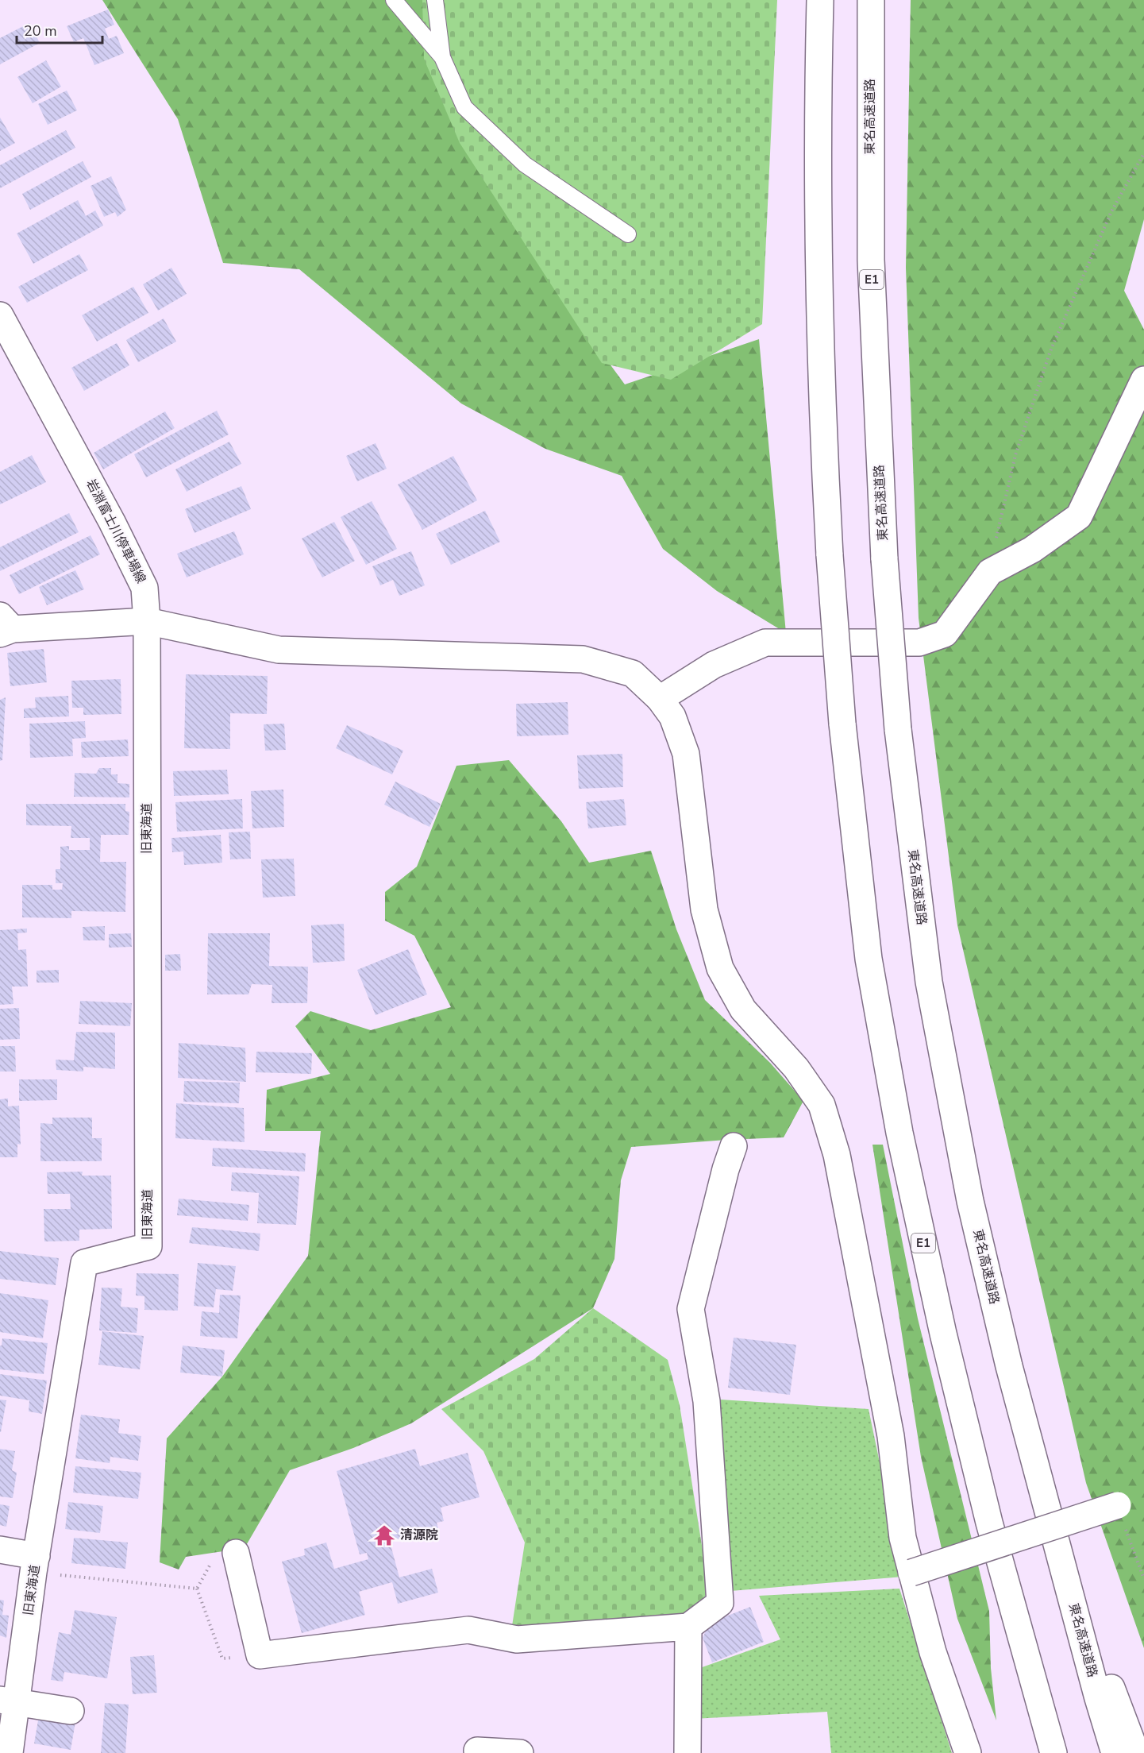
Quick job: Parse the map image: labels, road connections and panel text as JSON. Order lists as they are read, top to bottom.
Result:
{
  "streets": {
    "main road": [
      "東名高速道路",
      "E1",
      "岩淵富士川停車場線",
      "旧東海道"
    ]
  },
  "crossings": [
    ["岩淵富士川停車場線", "旧東海道"]
  ],
  "places": {
    "temple": ["清源院"]
  },
  "scale_bar": "20 m"
}
